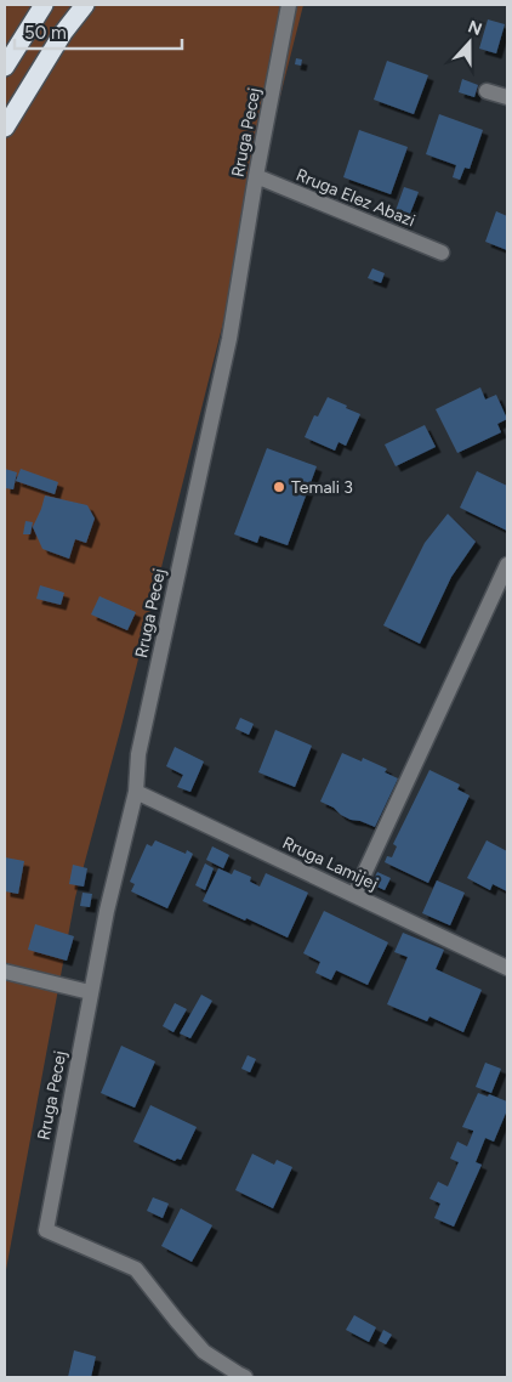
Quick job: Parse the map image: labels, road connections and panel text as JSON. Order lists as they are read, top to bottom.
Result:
{
  "streets": {
    "street": ["Rruga Pecej", "Rruga Elez Abazi", "Rruga Lamijej"]
  },
  "crossings": [
    ["Rruga Pecej", "Rruga Elez Abazi"],
    ["Rruga Pecej", "Rruga Lamijej"]
  ],
  "places": ["Temali 3"],
  "scale_bar": "50 m",
  "north": "top"
}
